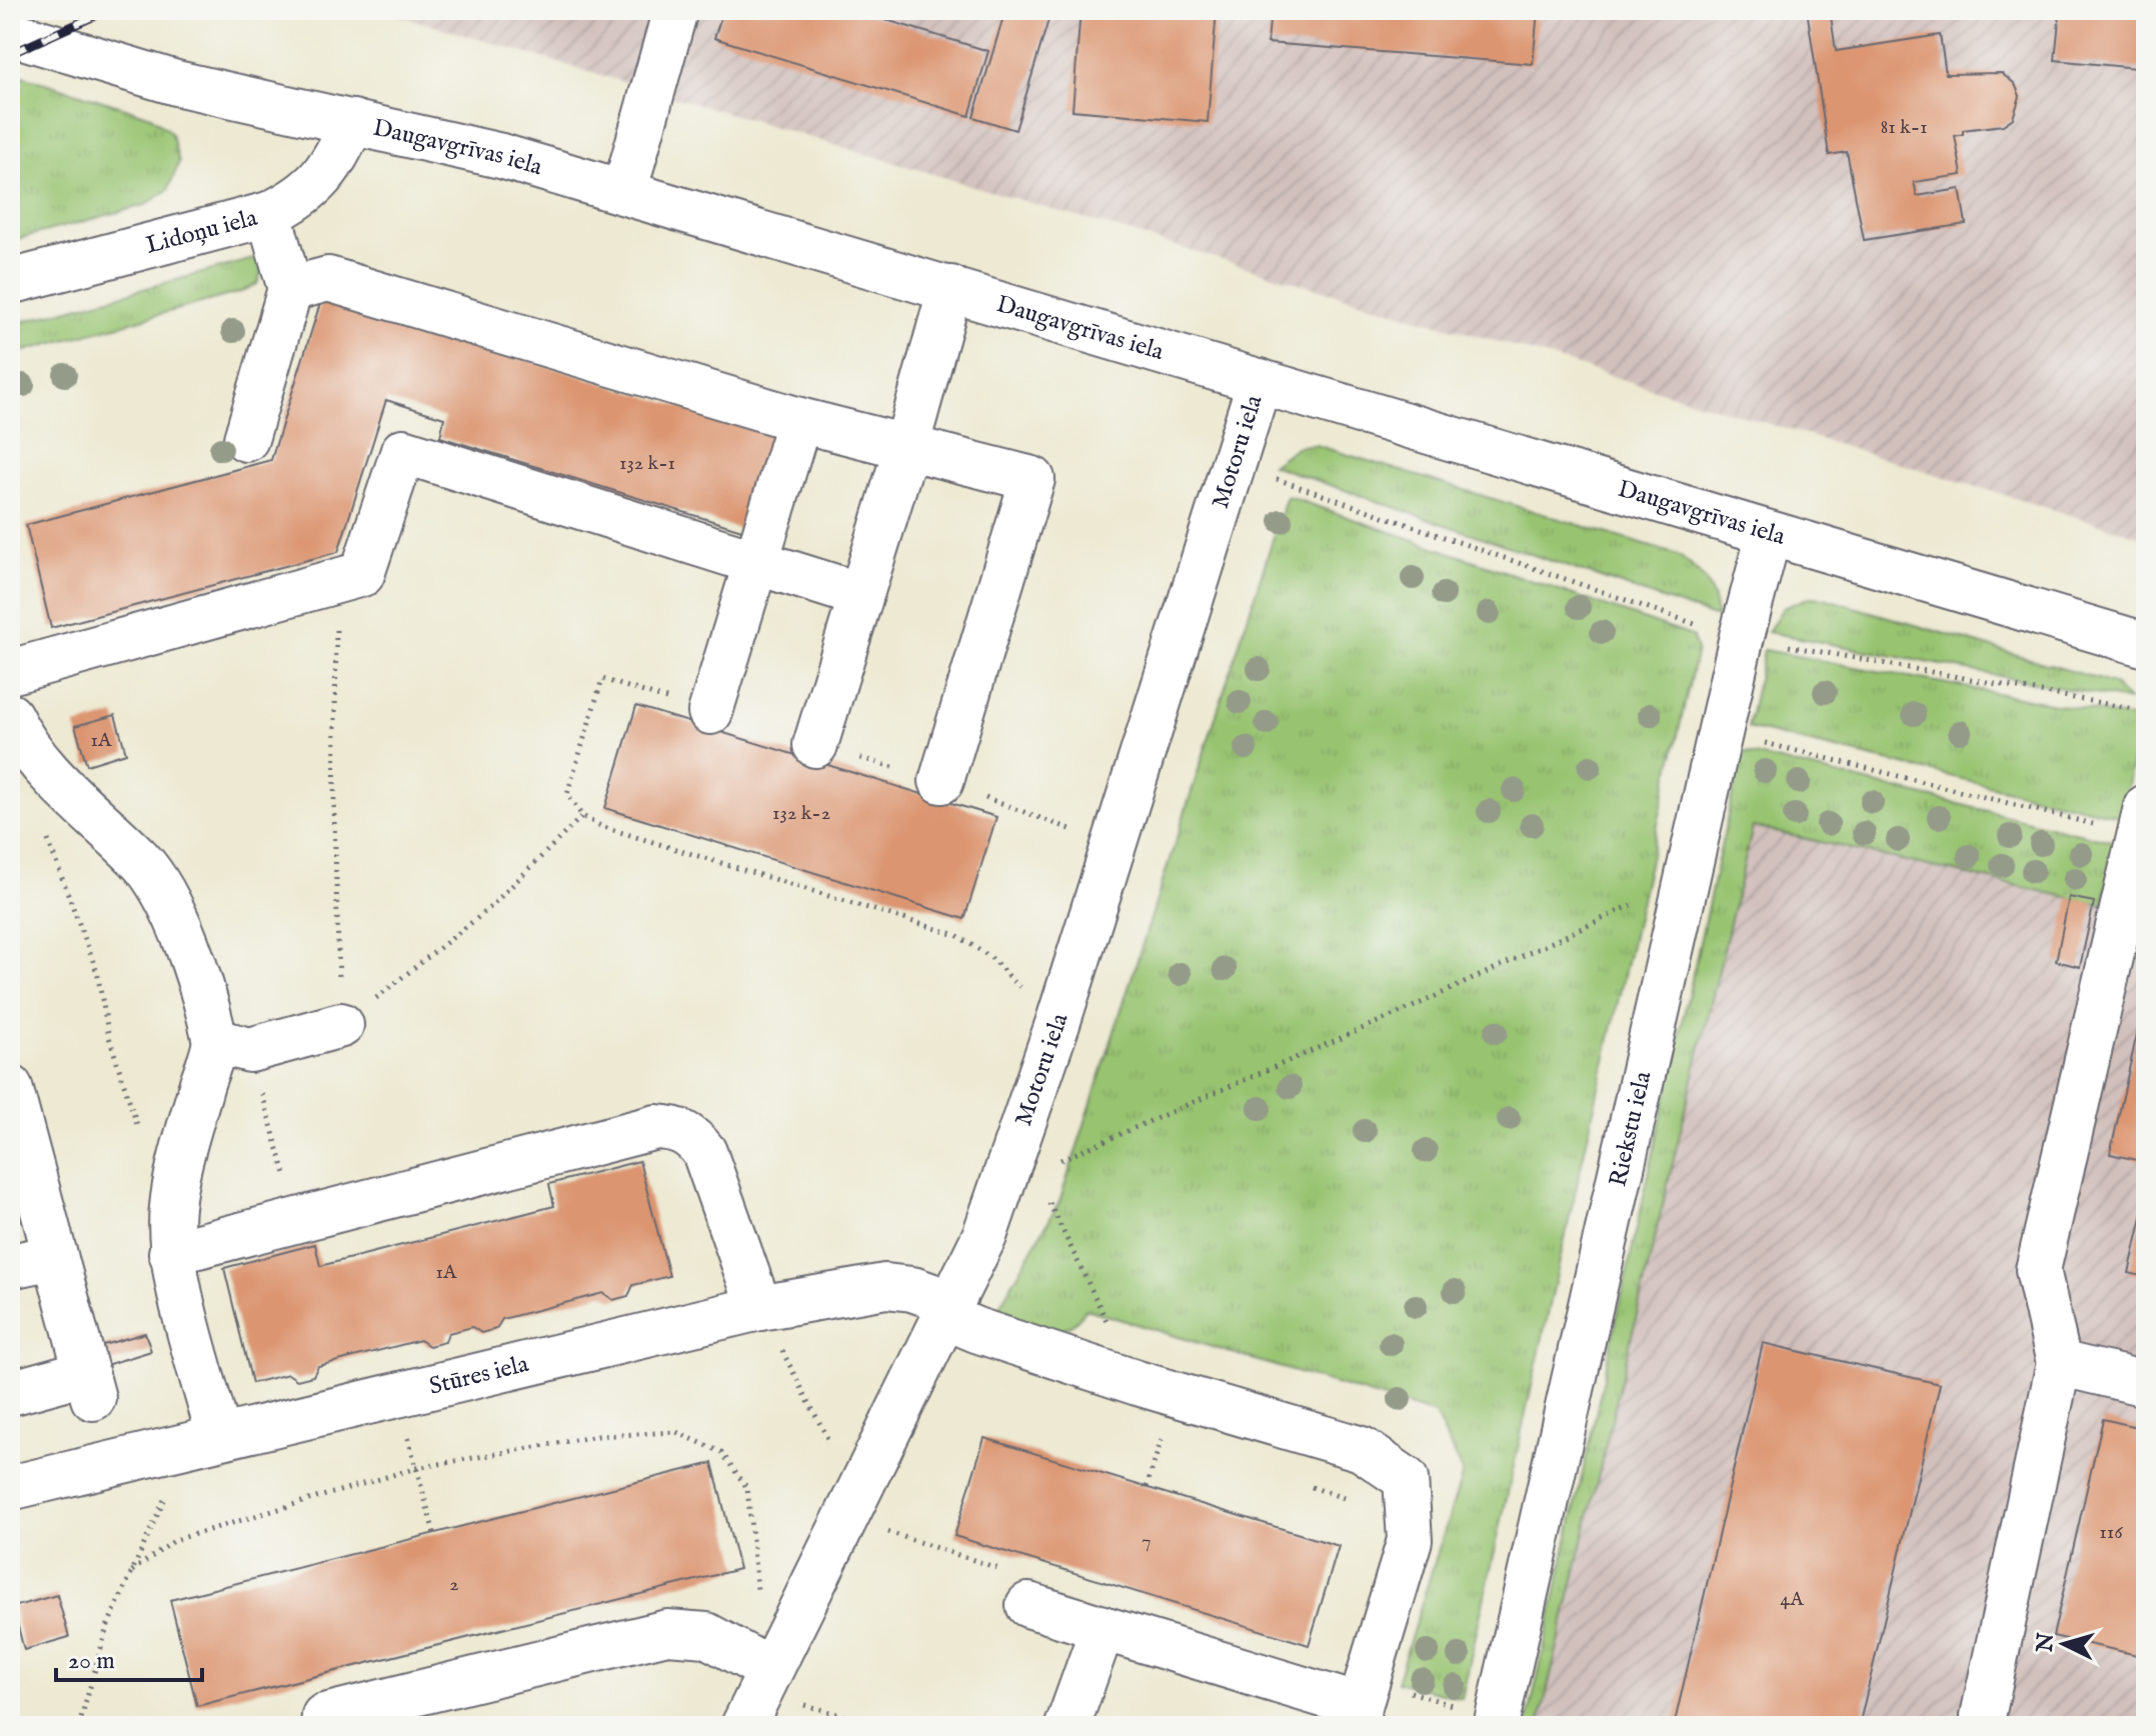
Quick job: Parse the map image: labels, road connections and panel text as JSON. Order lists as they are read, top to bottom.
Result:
{
  "streets": {
    "street": [
      "Daugavgrīvas iela",
      "Lidoņu iela",
      "Motoru iela",
      "Riekstu iela",
      "Stūres iela"
    ]
  },
  "crossings": [
    ["Daugavgrīvas iela", "Lidoņu iela"],
    ["Daugavgrīvas iela", "Motoru iela"],
    ["Daugavgrīvas iela", "Riekstu iela"],
    ["Motoru iela", "Stūres iela"]
  ],
  "house_numbers": [
    "81 k-1",
    "132 k-1",
    "1A",
    "132 k-2",
    "1A",
    "116",
    "7",
    "2",
    "4A"
  ],
  "scale_bar": "20 m",
  "north": "left"
}
